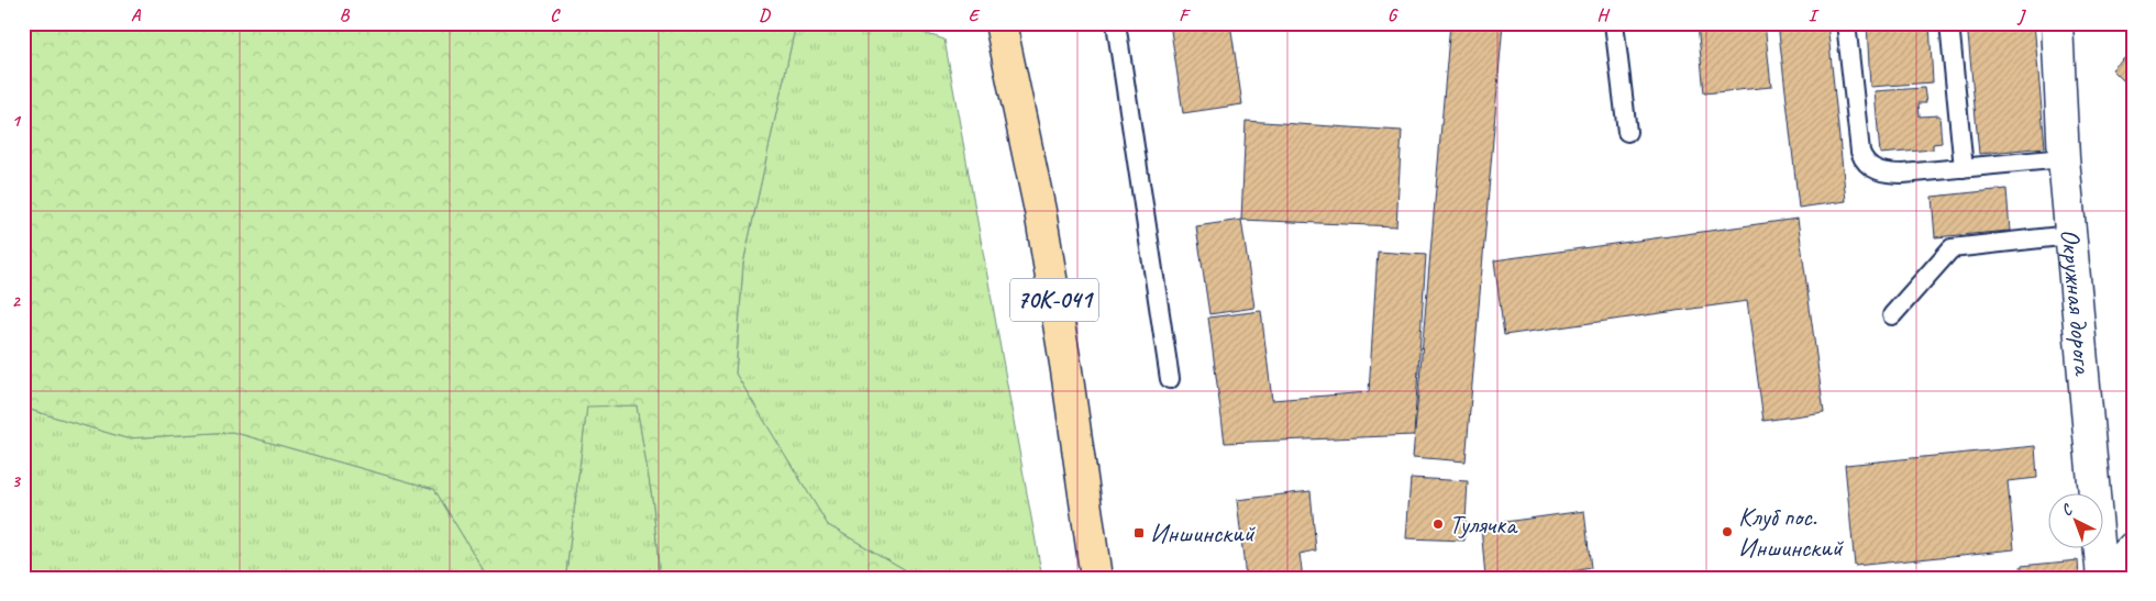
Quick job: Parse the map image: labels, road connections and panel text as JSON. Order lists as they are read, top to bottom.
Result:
{
  "streets": {
    "main road": ["70К-041"],
    "street": ["Окружная дорога"]
  },
  "places": {
    "other": ["Тулячка", "Клуб пос. Иншинский"],
    "transit": ["Иншинский"]
  },
  "north": "top left",
  "grid": {
    "columns": [
      "A",
      "B",
      "C",
      "D",
      "E",
      "F",
      "G",
      "H",
      "I",
      "J"
    ],
    "rows": ["1", "2", "3"]
  }
}
